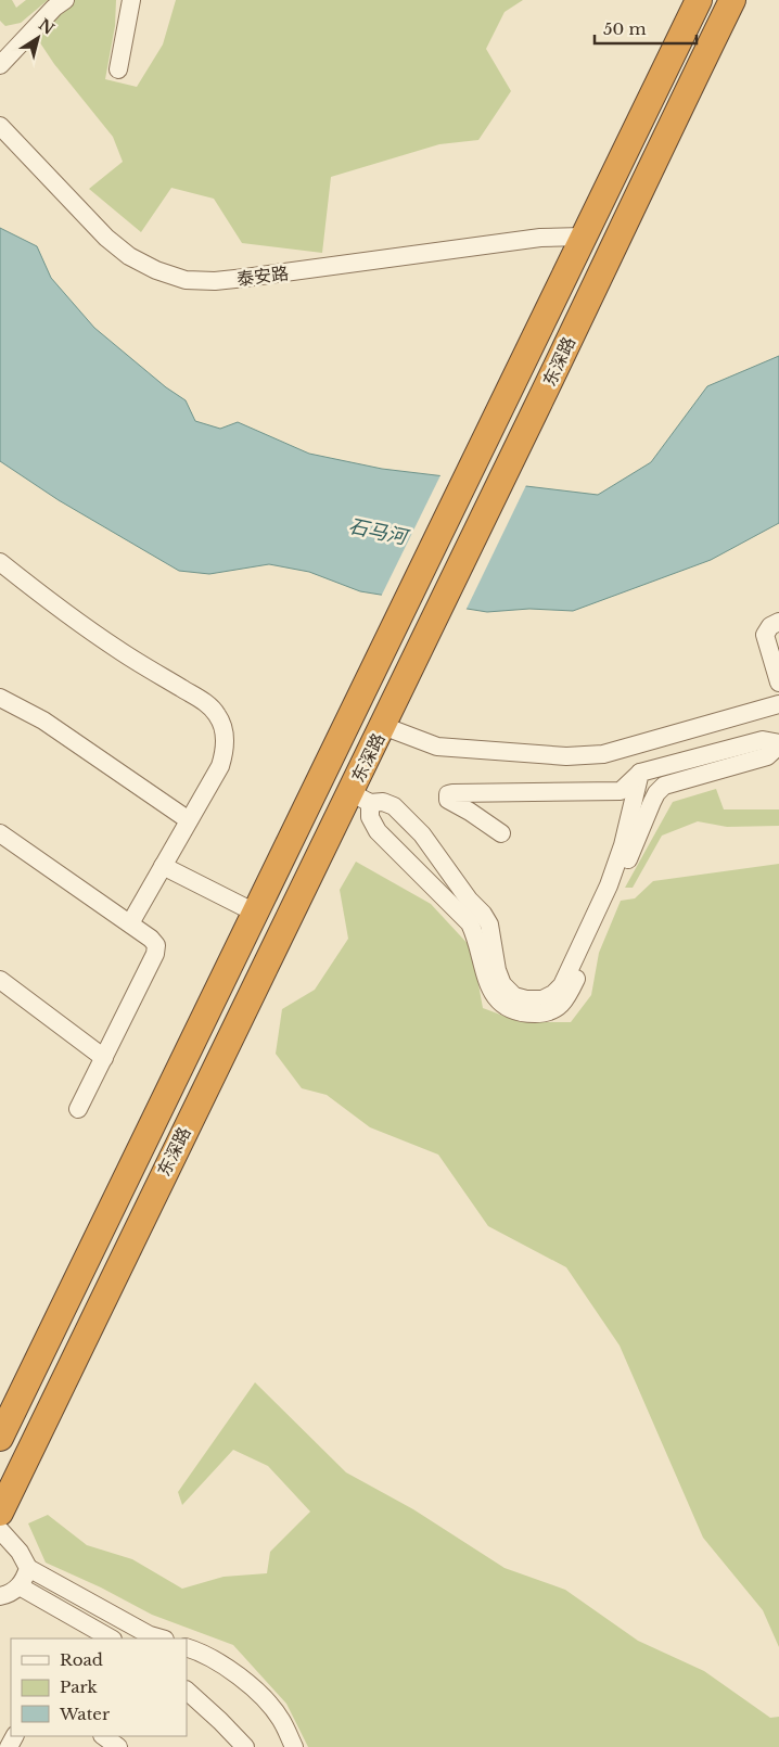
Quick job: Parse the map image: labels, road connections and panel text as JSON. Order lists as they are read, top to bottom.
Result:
{
  "streets": {
    "highway": ["东深路"],
    "street": ["泰安路"]
  },
  "crossings": [
    ["泰安路", "东深路"]
  ],
  "water": ["石马河"],
  "legend": ["Road", "Park", "Water"],
  "scale_bar": "50 m",
  "north": "top right"
}
